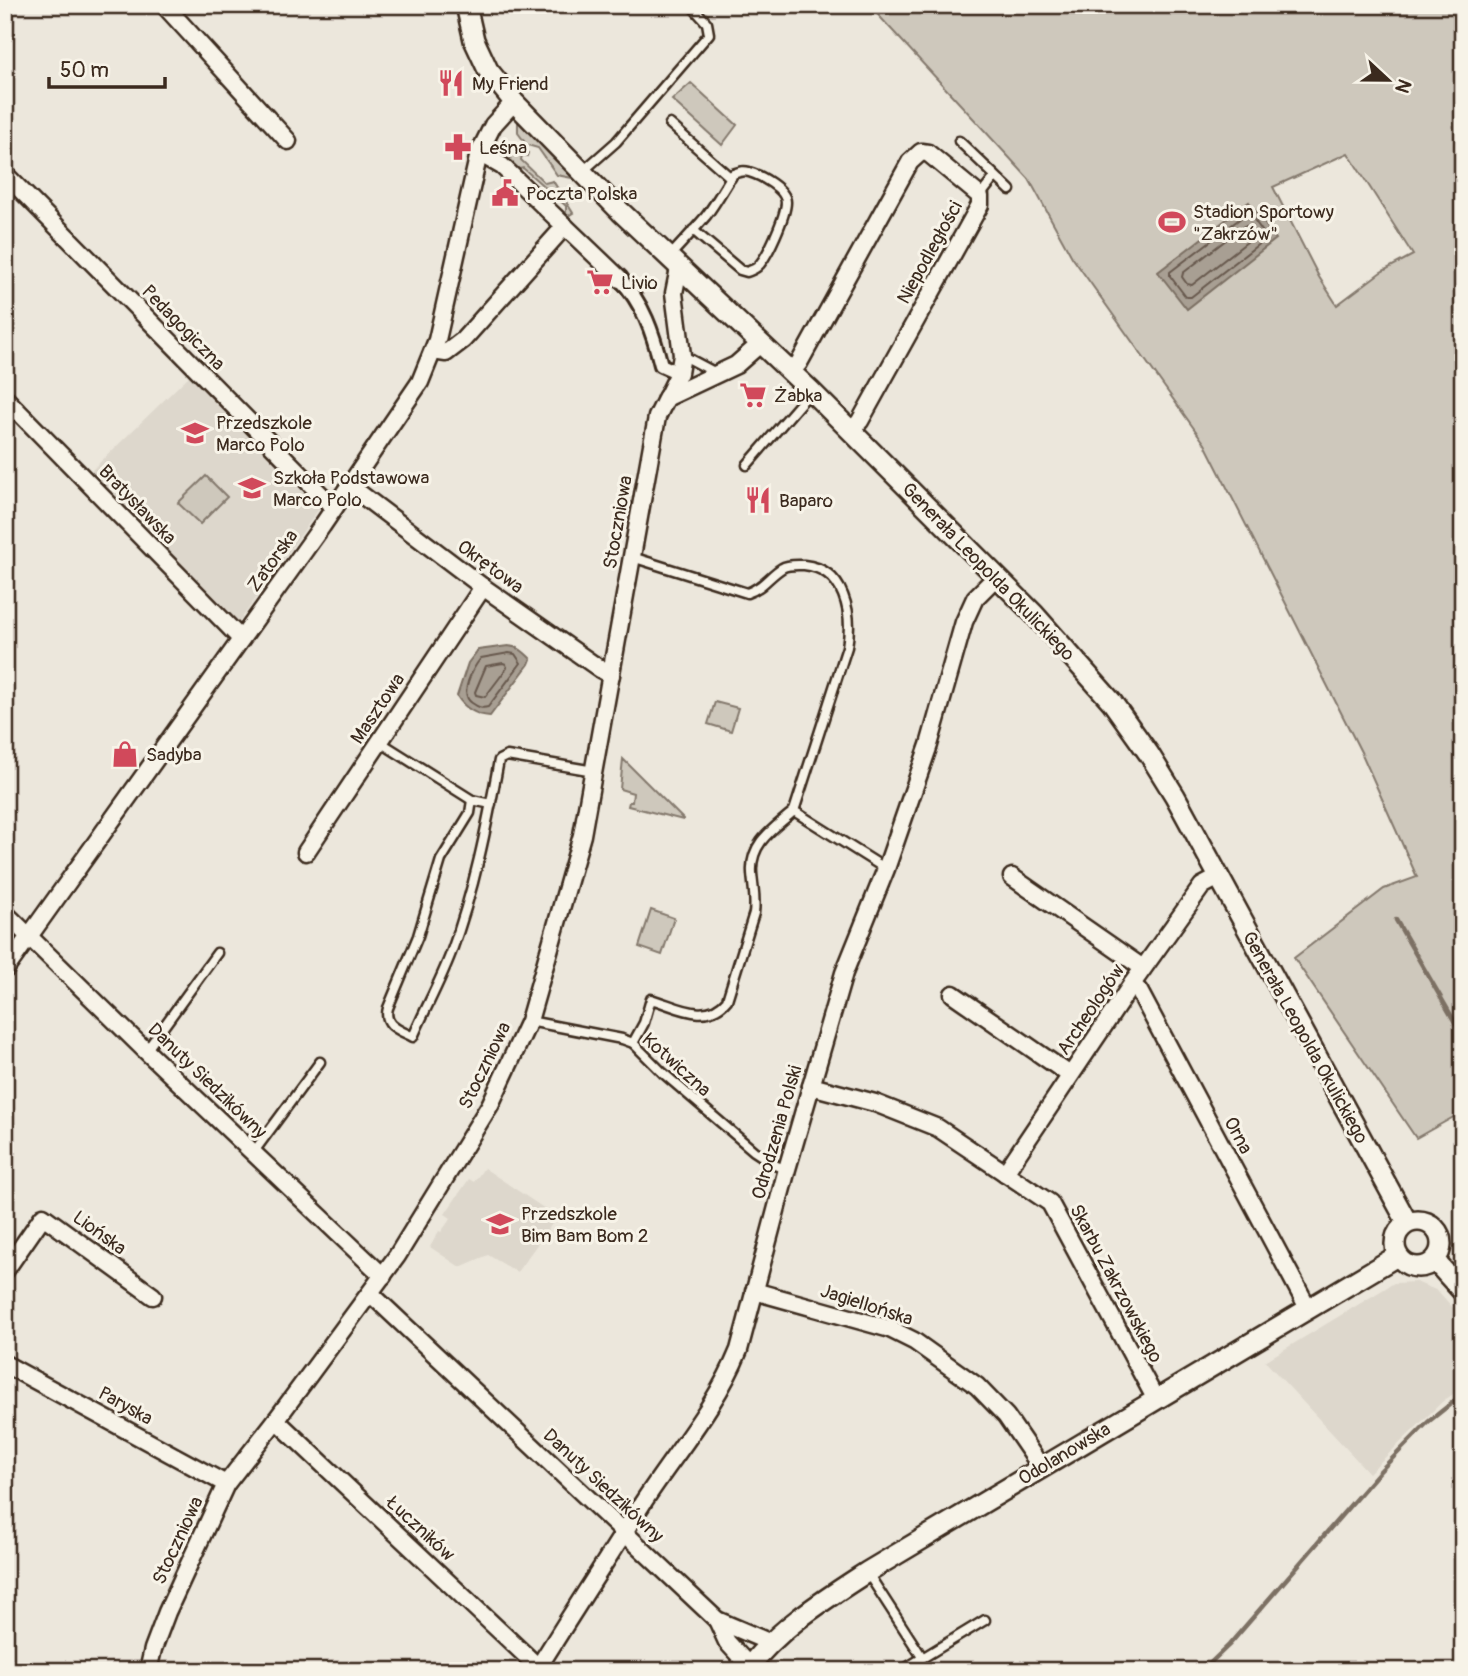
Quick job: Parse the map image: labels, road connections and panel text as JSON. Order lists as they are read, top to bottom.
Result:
{
  "streets": {
    "street": [
      "Niepodległości",
      "Pedagogiczna",
      "Bratysławska",
      "Stoczniowa",
      "Zatorska",
      "Okrętowa",
      "Generała Leopolda Okulickiego",
      "Masztowa",
      "Archeologów",
      "Danuty Siedzikówny",
      "Odrodzenia Polski",
      "Orna",
      "Liońska",
      "Skarbu Zakrzowskiego",
      "Jagiellońska",
      "Paryska",
      "Odolanowska",
      "Łuczników"
    ],
    "lane": ["Kotwiczna"]
  },
  "crossings": [
    ["Niepodległości", "Generała Leopolda Okulickiego"],
    ["Pedagogiczna", "Zatorska"],
    ["Bratysławska", "Zatorska"],
    ["Stoczniowa", "Okrętowa"],
    ["Stoczniowa", "Generała Leopolda Okulickiego"],
    ["Stoczniowa", "Kotwiczna"],
    ["Stoczniowa", "Danuty Siedzikówny"],
    ["Stoczniowa", "Paryska"],
    ["Stoczniowa", "Łuczników"],
    ["Zatorska", "Okrętowa"],
    ["Zatorska", "Generała Leopolda Okulickiego"],
    ["Zatorska", "Danuty Siedzikówny"],
    ["Okrętowa", "Masztowa"],
    ["Generała Leopolda Okulickiego", "Archeologów"],
    ["Generała Leopolda Okulickiego", "Odrodzenia Polski"],
    ["Generała Leopolda Okulickiego", "Odolanowska"],
    ["Archeologów", "Orna"],
    ["Archeologów", "Skarbu Zakrzowskiego"],
    ["Kotwiczna", "Odrodzenia Polski"],
    ["Danuty Siedzikówny", "Odrodzenia Polski"],
    ["Danuty Siedzikówny", "Odolanowska"],
    ["Odrodzenia Polski", "Skarbu Zakrzowskiego"],
    ["Odrodzenia Polski", "Jagiellońska"],
    ["Odrodzenia Polski", "Łuczników"],
    ["Orna", "Odolanowska"],
    ["Skarbu Zakrzowskiego", "Odolanowska"],
    ["Jagiellońska", "Odolanowska"]
  ],
  "places": {
    "restaurant": ["My Friend", "Baparo"],
    "pharmacy": ["Leśna"],
    "public building": ["Poczta Polska"],
    "sports": ["Stadion Sportowy \"Zakrzów\""],
    "supermarket": ["Livio", "Żabka"],
    "school or university": ["Przedszkole Marco Polo", "Szkoła Podstawowa Marco Polo", "Przedszkole Bim Bam Bom 2"],
    "shop": ["Sadyba"]
  },
  "scale_bar": "50 m",
  "north": "right"
}
